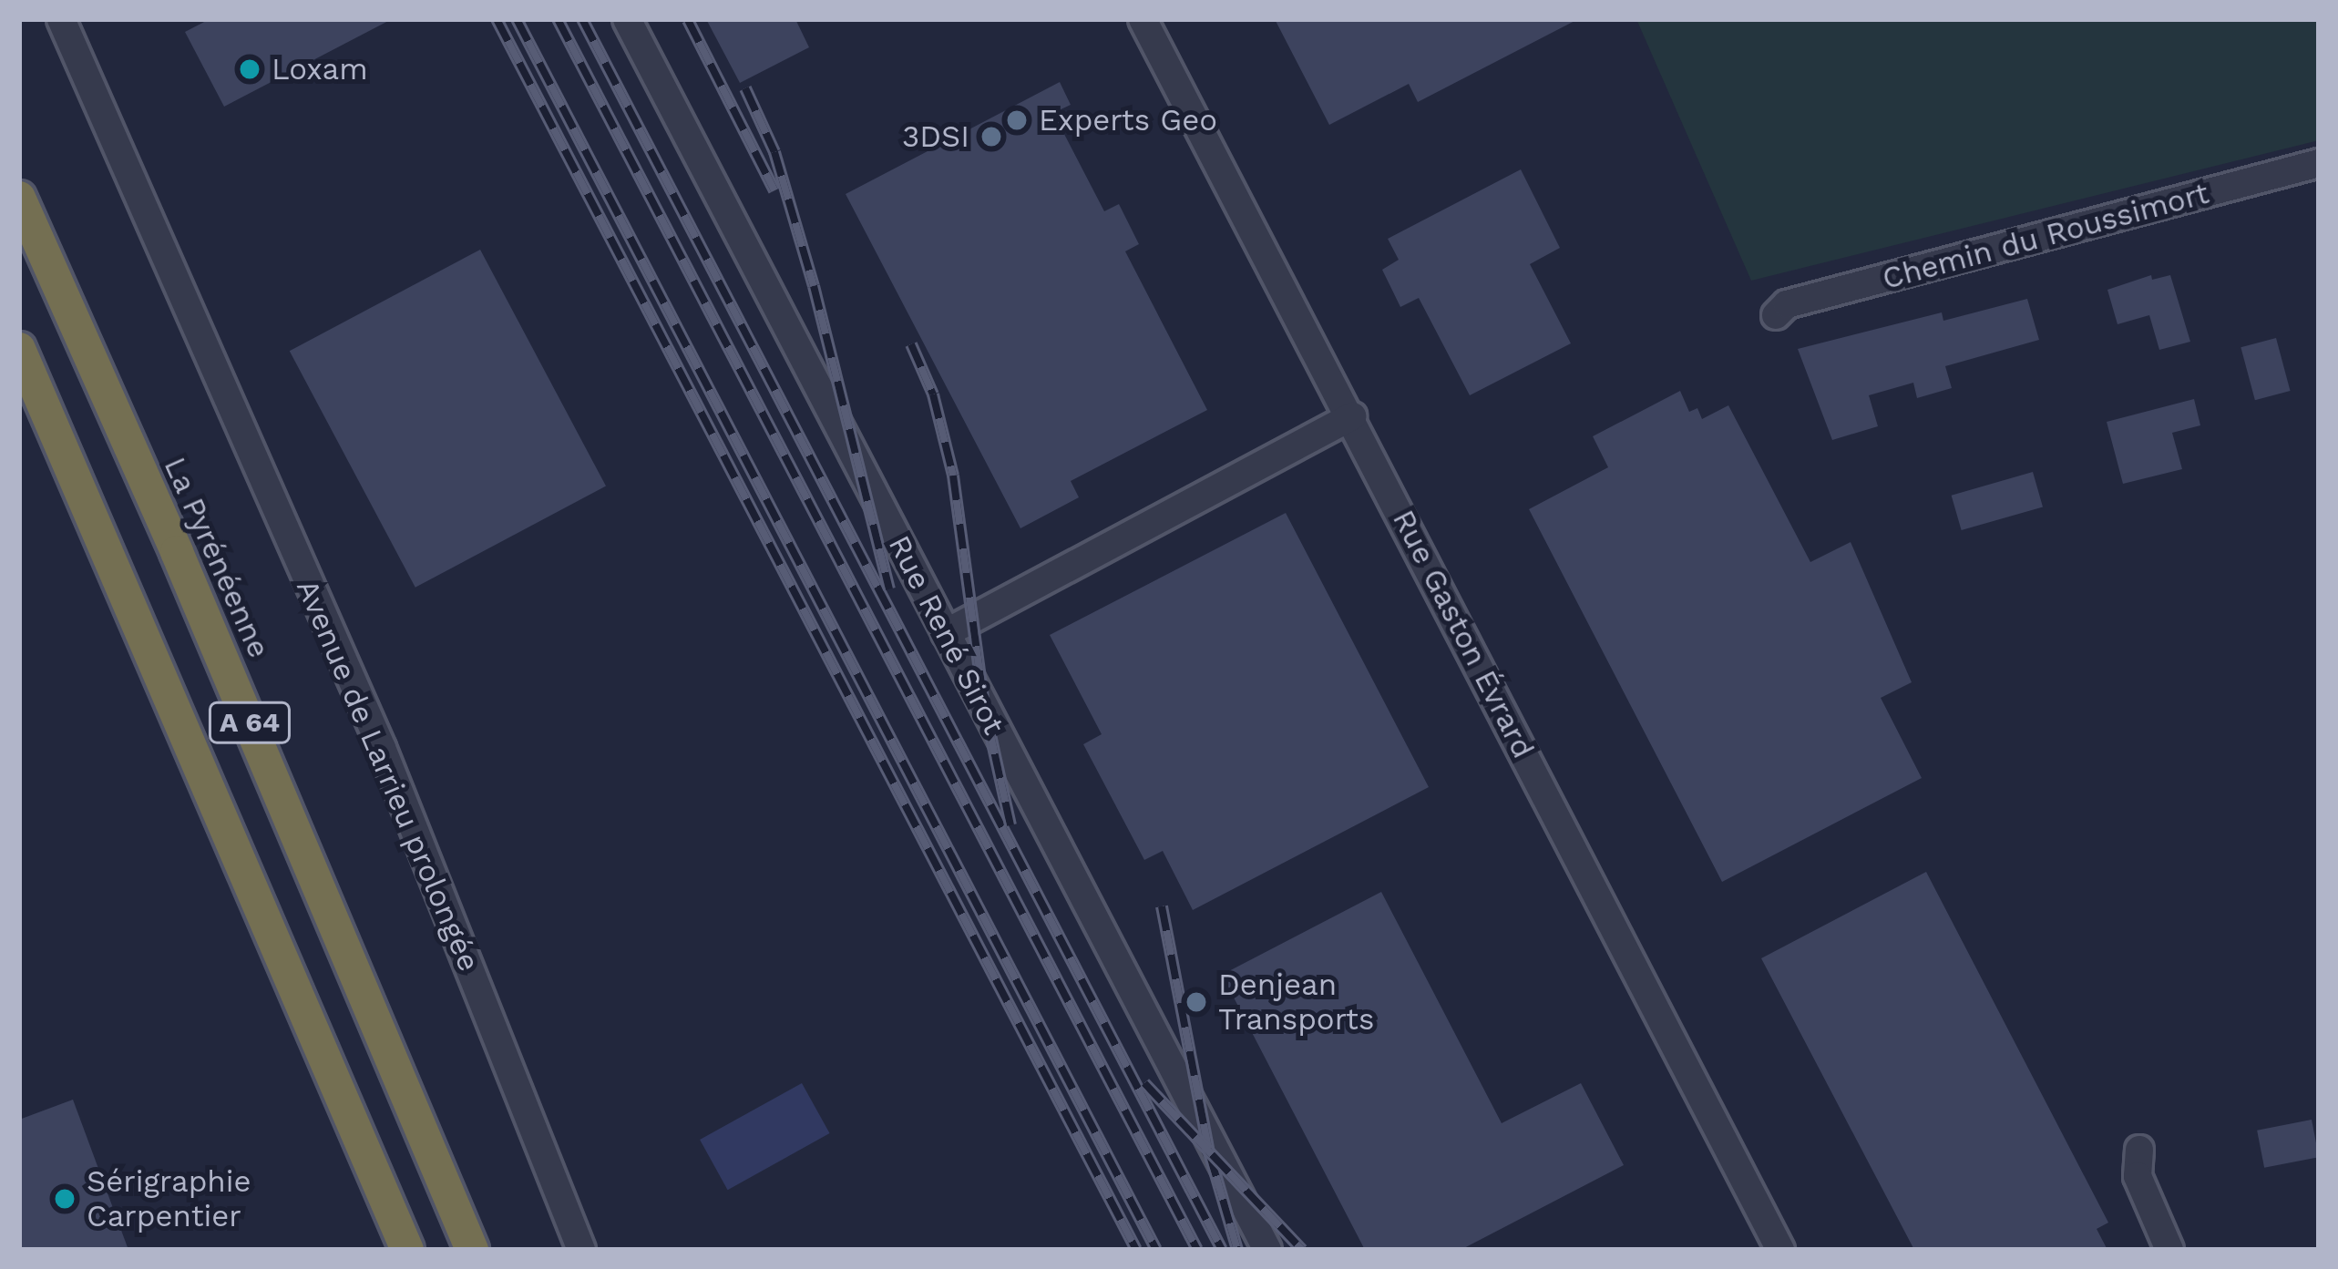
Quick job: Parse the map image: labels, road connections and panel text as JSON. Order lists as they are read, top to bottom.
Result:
{
  "streets": {
    "highway": ["La Pyrénéenne", "A 64"],
    "street": [
      "Chemin du Roussimort",
      "Rue Gaston Évrard",
      "Rue René Sirot",
      "Avenue de Larrieu prolongée"
    ]
  },
  "places": [
    "Loxam",
    "Experts Geo",
    "3DSI",
    "Denjean Transports",
    "Sérigraphie Carpentier"
  ]
}
